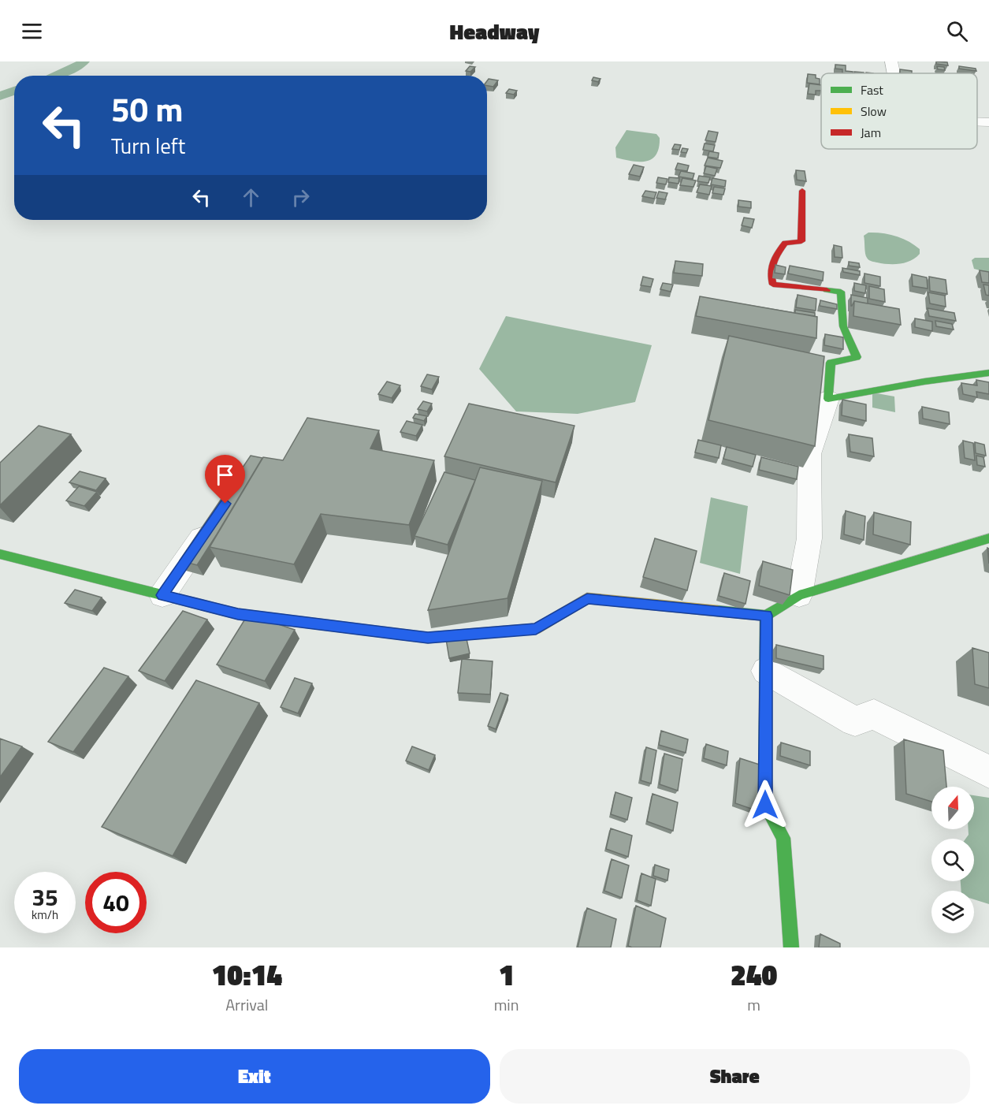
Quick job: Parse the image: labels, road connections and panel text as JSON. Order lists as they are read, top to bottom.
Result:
{
  "legend": ["Fast", "Slow", "Jam"],
  "north": "top",
  "page": {
    "header": "Headway",
    "turn": ["50 m", "Turn left"],
    "speed": "35 km/h",
    "limit": "40",
    "eta": [
      "10:14",
      "Arrival",
      "1",
      "min",
      "240",
      "m"
    ],
    "buttons": ["Exit", "Share"]
  }
}
